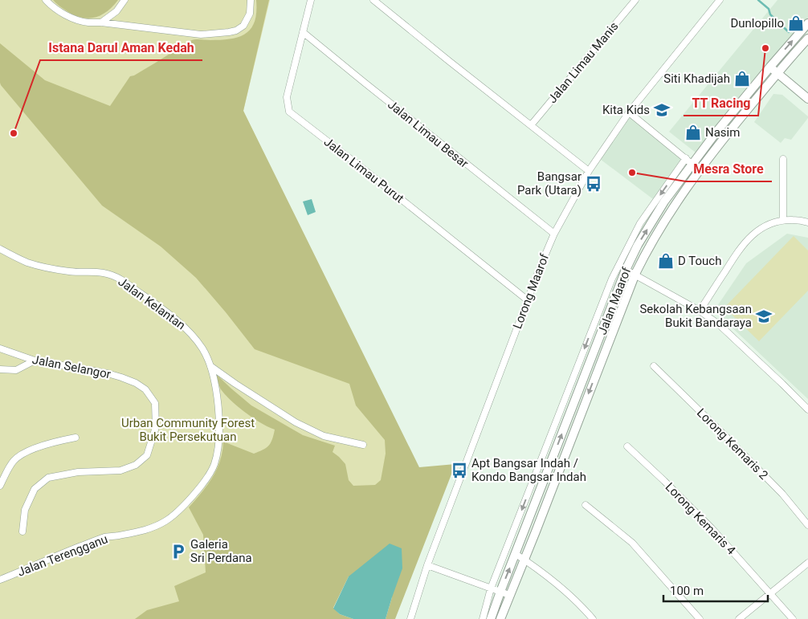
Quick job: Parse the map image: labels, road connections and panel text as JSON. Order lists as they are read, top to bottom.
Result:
{
  "streets": {
    "main road": ["Jalan Maarof"],
    "street": [
      "Jalan Limau Manis",
      "Jalan Limau Besar",
      "Jalan Limau Purut",
      "Lorong Maarof",
      "Jalan Kelantan",
      "Jalan Selangor",
      "Lorong Kemaris 2",
      "Lorong Kemaris 4",
      "Jalan Terengganu"
    ]
  },
  "crossings": [
    ["Jalan Limau Besar", "Jalan Limau Purut"],
    ["Jalan Limau Besar", "Lorong Maarof"],
    ["Jalan Limau Purut", "Lorong Maarof"],
    ["Jalan Kelantan", "Jalan Terengganu"]
  ],
  "parks": ["Urban Community Forest Bukit Persekutuan"],
  "places": {
    "shop": [
      "Dunlopillo",
      "Siti Khadijah",
      "Nasim",
      "D Touch"
    ],
    "other": ["TT Racing", "Istana Darul Aman Kedah", "Mesra Store"],
    "school or university": ["Kita Kids", "Sekolah Kebangsaan Bukit Bandaraya"],
    "bus stop": ["Bangsar Park (Utara)", "Apt Bangsar Indah / Kondo Bangsar Indah"],
    "parking": ["Galeria Sri Perdana"]
  },
  "scale_bar": "100 m"
}
